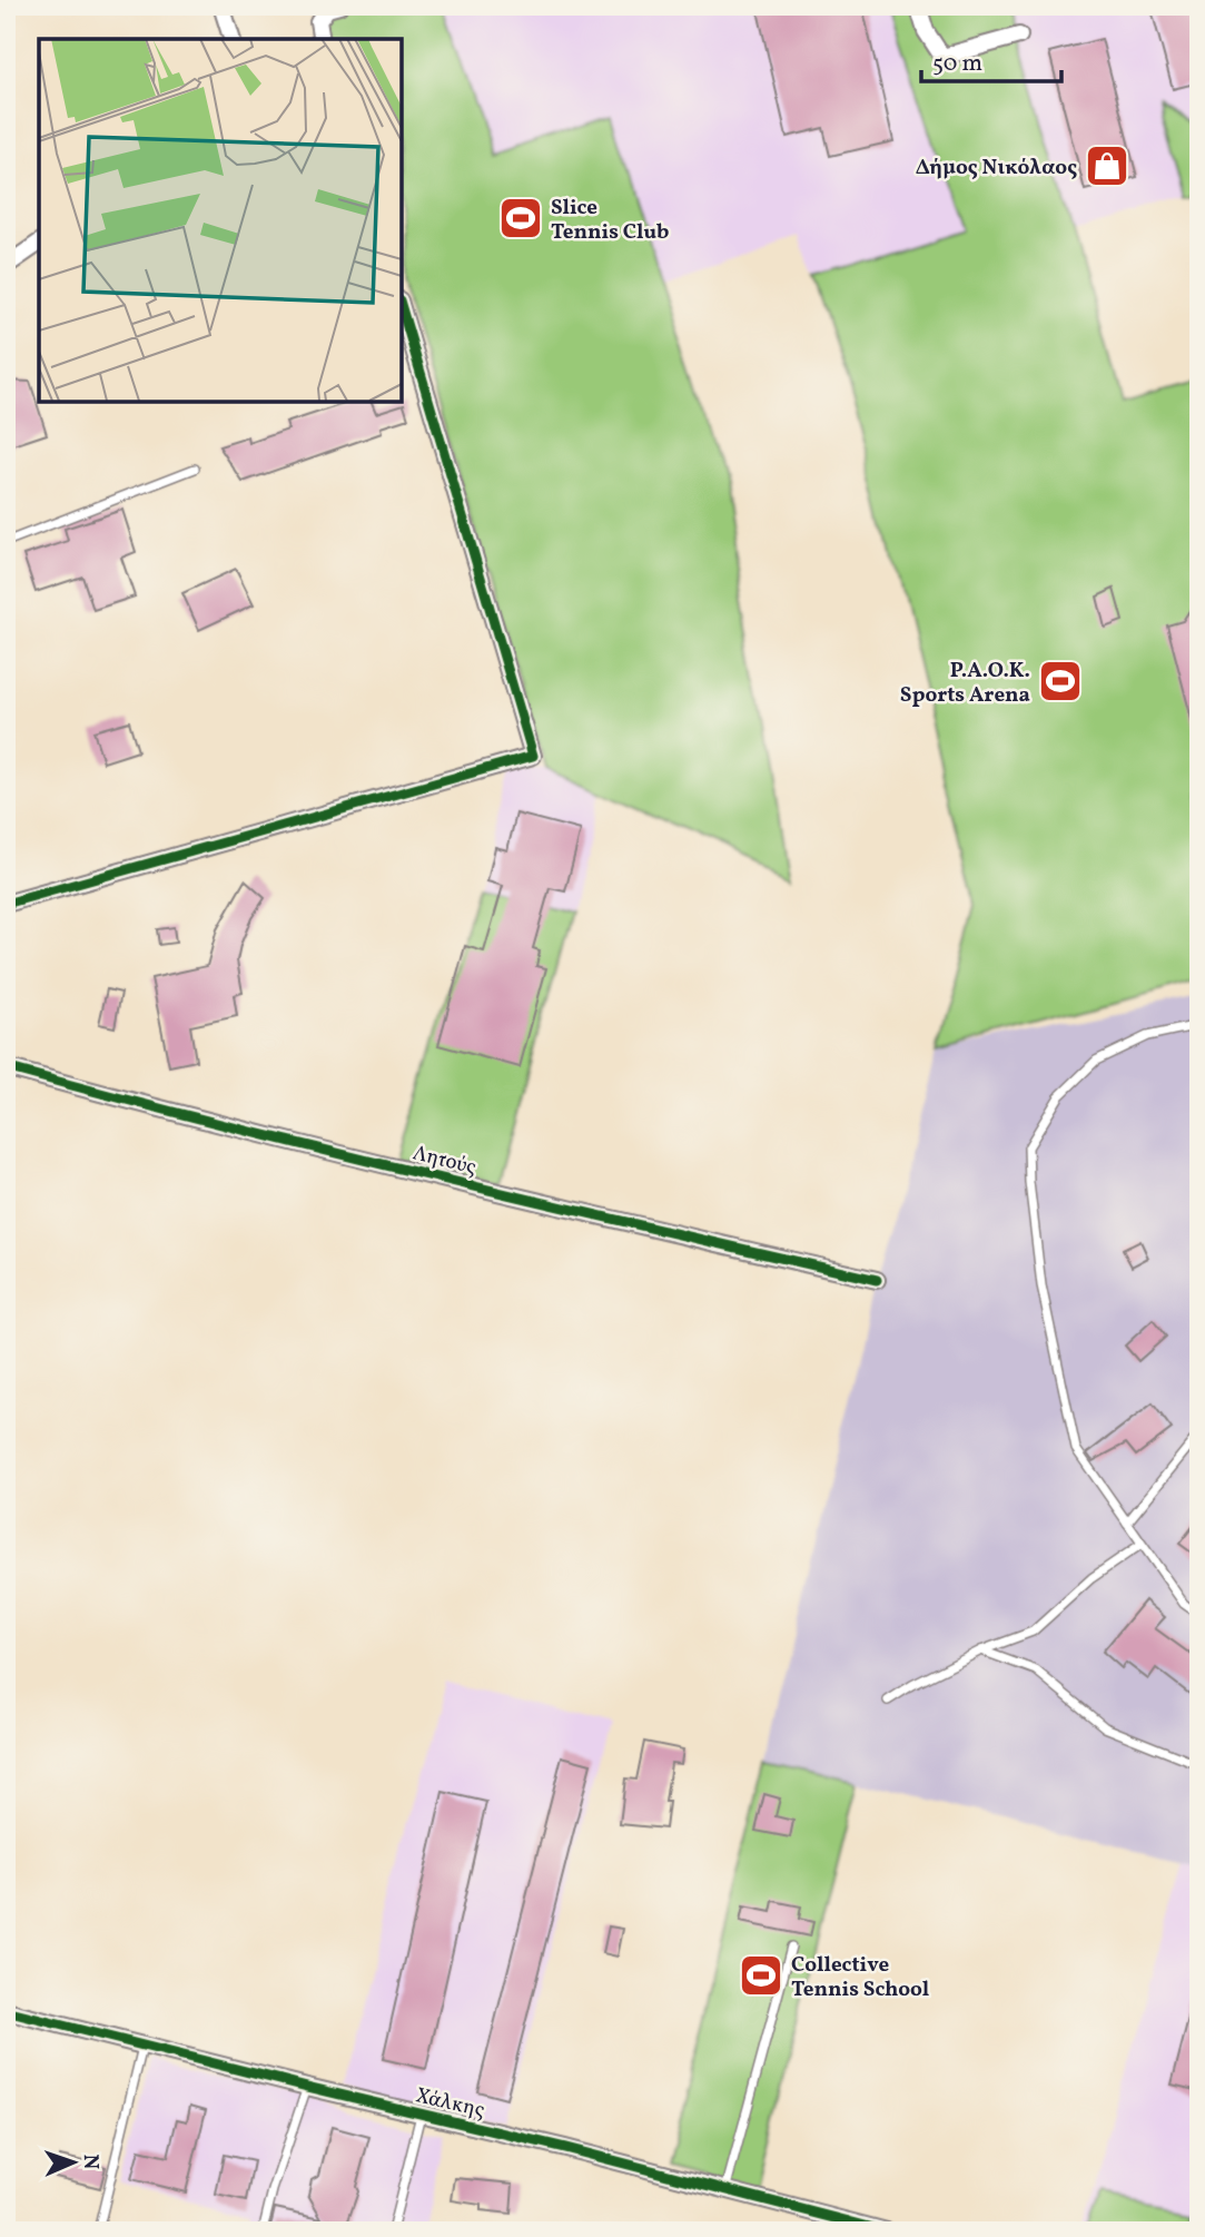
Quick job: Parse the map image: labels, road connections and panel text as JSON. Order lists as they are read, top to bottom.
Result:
{
  "streets": {
    "street": ["Λητούς", "Χάλκης"]
  },
  "places": {
    "shop": ["Δήμος Νικόλαος"],
    "sports": ["Slice Tennis Club", "P.A.O.K. Sports Arena", "Collective Tennis School"]
  },
  "scale_bar": "50 m",
  "north": "right"
}
